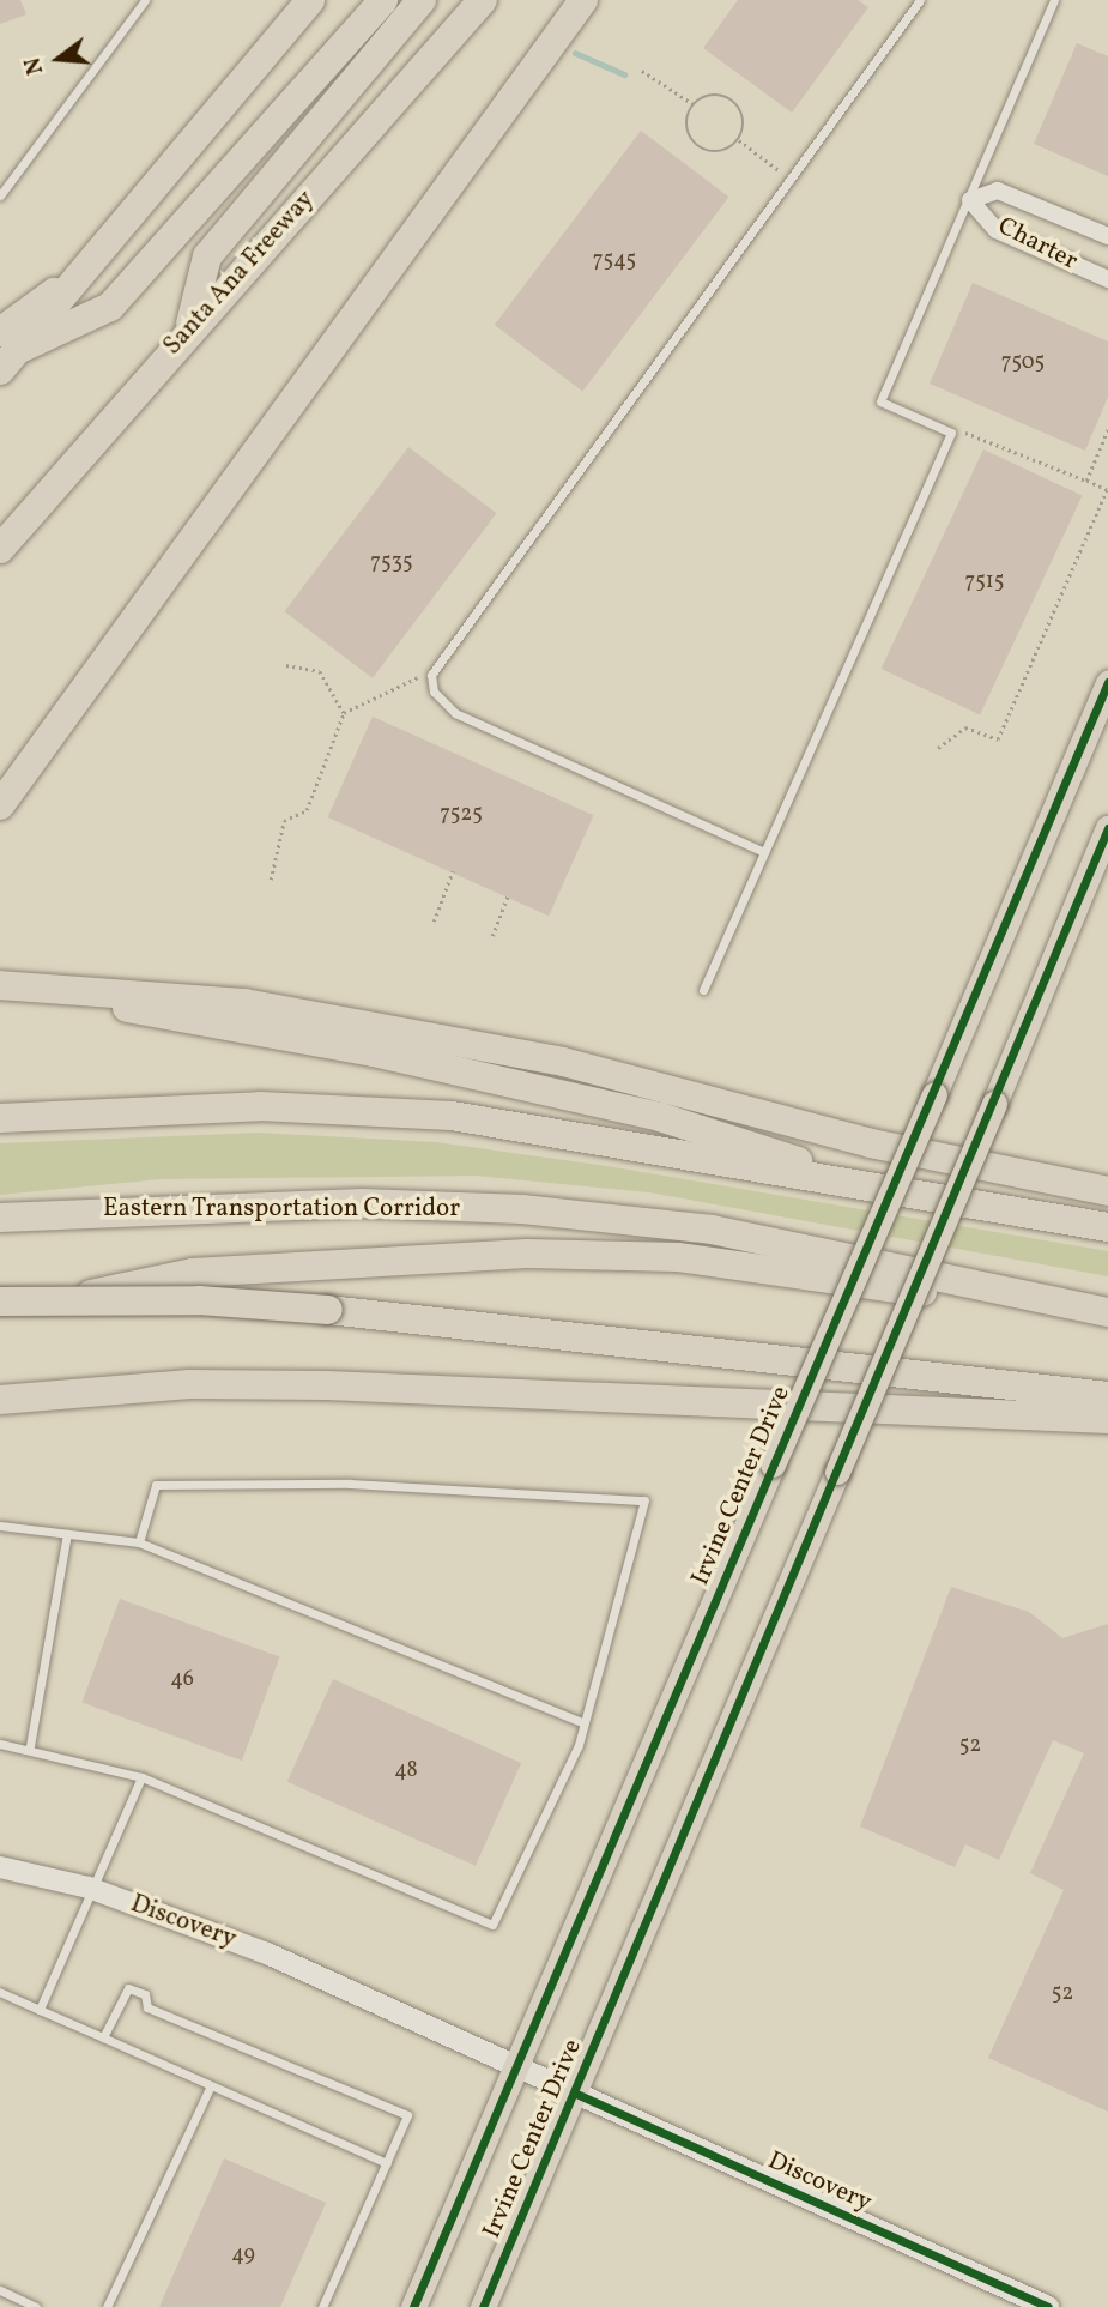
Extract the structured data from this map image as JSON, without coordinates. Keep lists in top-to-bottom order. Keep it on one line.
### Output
{"streets":{"highway":["Santa Ana Freeway","Eastern Transportation Corridor"],"main road":["Irvine Center Drive"],"street":["Charter","Discovery"]},"crossings":[["Irvine Center Drive","Discovery"]],"house_numbers":["7545","7505","7535","7515","7525","46","52","48","52","49"],"north":"left"}
